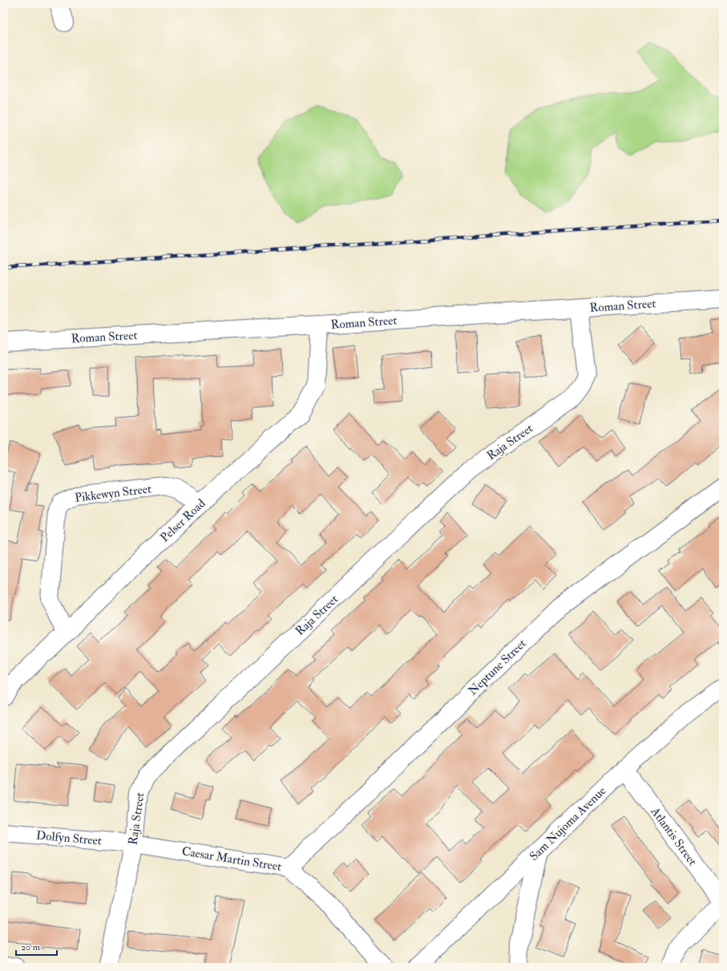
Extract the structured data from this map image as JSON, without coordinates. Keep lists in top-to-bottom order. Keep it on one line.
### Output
{"streets":{"street":["Roman Street","Raja Street","Pikkewyn Street","Pelser Road","Neptune Street","Sam Nujoma Avenue","Atlantis Street","Dolfyn Street","Caesar Martin Street"]},"crossings":[["Roman Street","Raja Street"],["Roman Street","Pelser Road"],["Raja Street","Dolfyn Street"],["Raja Street","Caesar Martin Street"],["Pikkewyn Street","Pelser Road"],["Neptune Street","Caesar Martin Street"],["Sam Nujoma Avenue","Atlantis Street"],["Dolfyn Street","Caesar Martin Street"]],"scale_bar":"20 m"}
